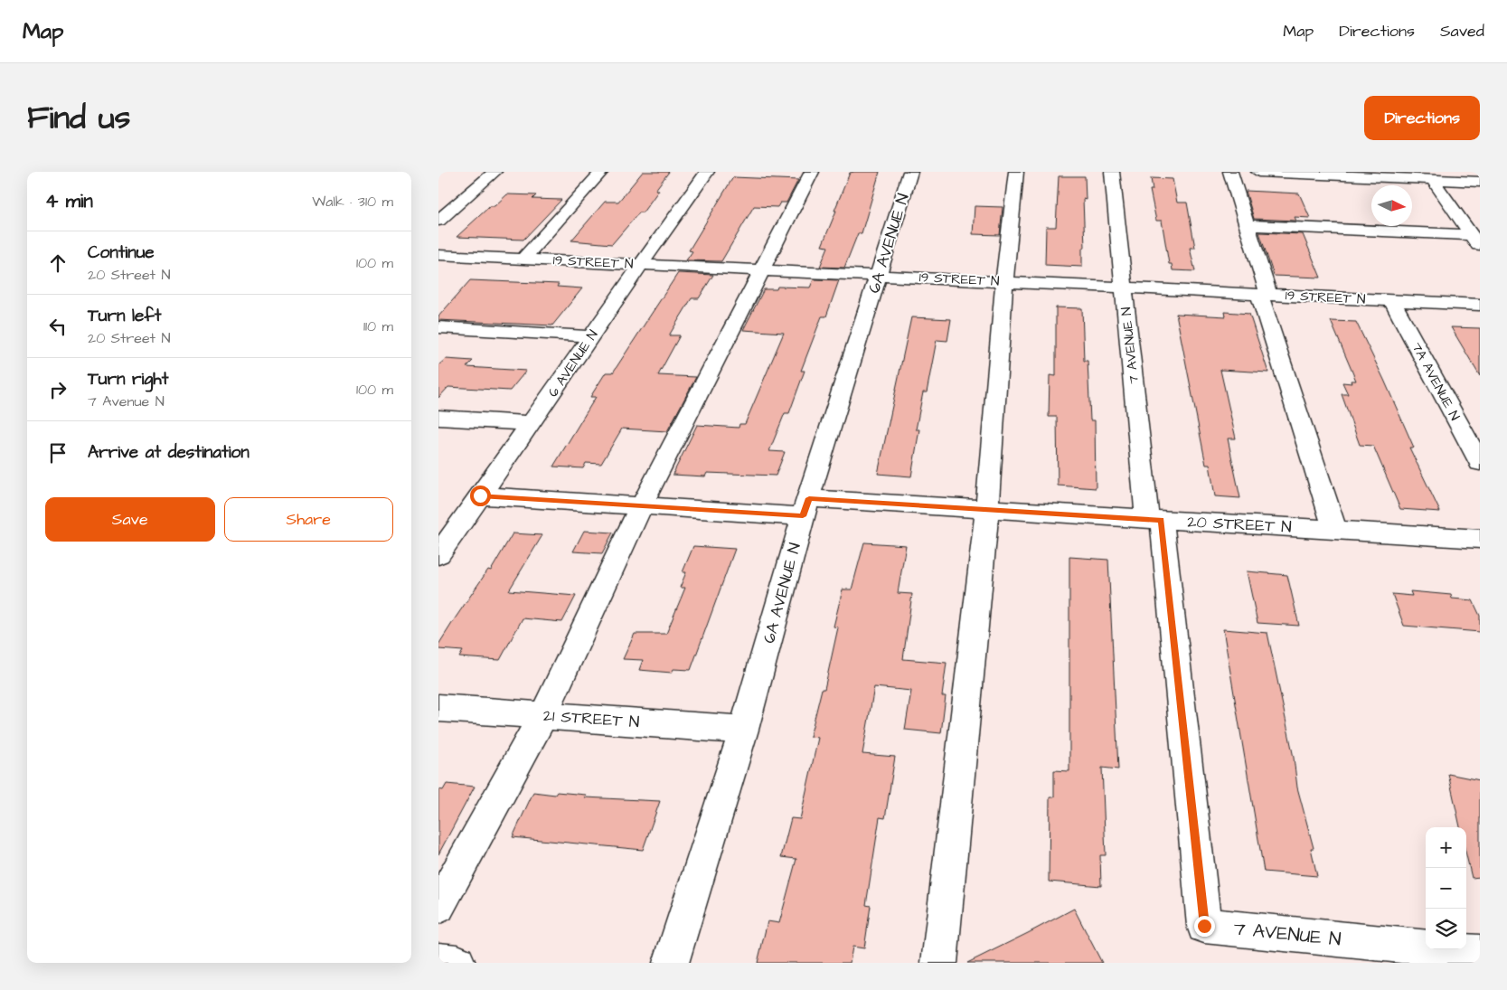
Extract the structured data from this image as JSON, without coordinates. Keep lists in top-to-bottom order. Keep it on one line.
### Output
{"streets":{"street":["6A AVENUE N","19 STREET N","7 AVENUE N","6 AVENUE N","7A AVENUE N","20 STREET N","21 STREET N"]},"crossings":[["6A AVENUE N","19 STREET N"],["6A AVENUE N","20 STREET N"],["6A AVENUE N","21 STREET N"],["19 STREET N","7 AVENUE N"],["19 STREET N","6 AVENUE N"],["19 STREET N","7A AVENUE N"],["7 AVENUE N","20 STREET N"],["6 AVENUE N","20 STREET N"]],"north":"right","page":{"header":"Map","nav":["Map","Directions","Saved"],"title":"Find us","buttons":["Directions",["Save","Share"]],"heading":["4 min","Walk · 310 m"],"list":[["Continue","20 Street N","100 m"],["Turn left","20 Street N","110 m"],["Turn right","7 Avenue N","100 m"],"Arrive at destination"],"map_buttons":["+","−"]}}
